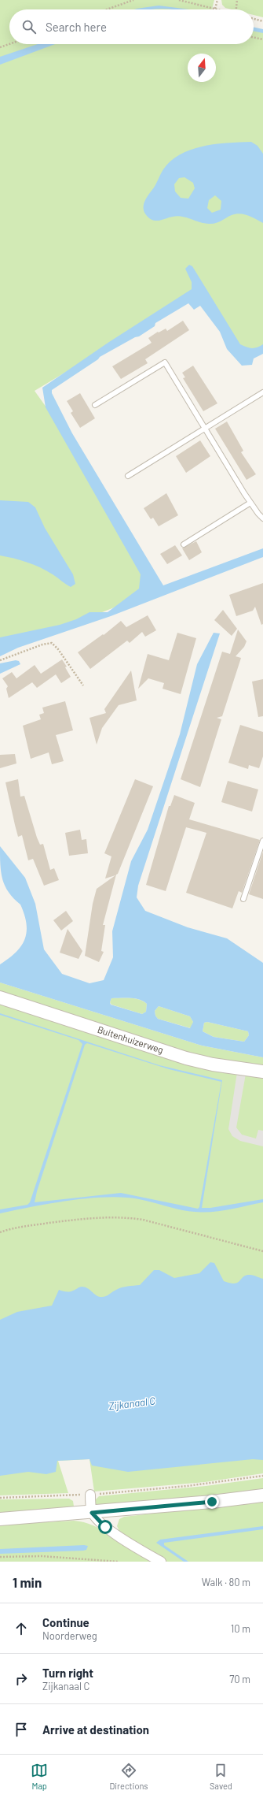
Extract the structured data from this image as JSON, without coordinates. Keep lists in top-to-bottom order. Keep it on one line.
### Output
{"streets":{"street":["Buitenhuizerweg"]},"water":["Zijkanaal C"],"north":"top","page":{"search":"Search here","heading":["1 min","Walk · 80 m"],"list":[["Continue","Noorderweg","10 m"],["Turn right","Zijkanaal C","70 m"],"Arrive at destination"],"nav":["Map","Directions","Saved"]}}
